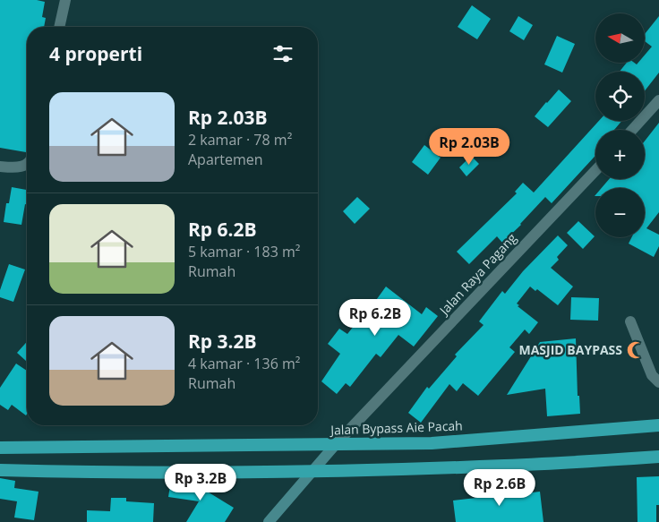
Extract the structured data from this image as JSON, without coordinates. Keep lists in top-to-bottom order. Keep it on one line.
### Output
{"streets":{"highway":["Jalan Bypass Aie Pacah"],"street":["Jalan Raya Pagang"]},"crossings":[["Jalan Raya Pagang","Jalan Bypass Aie Pacah"]],"places":{"mosque":["MASJID BAYPASS"]},"north":"left","page":{"map_buttons":["+","−"],"heading":"4 properti","list":[{"name":"Rp 2.03B","note":"2 kamar · 78 m² · Apartemen"},{"name":"Rp 6.2B","note":"5 kamar · 183 m² · Rumah"},{"name":"Rp 3.2B","note":"4 kamar · 136 m² · Rumah"}],"price":["Rp 2.03B","Rp 6.2B","Rp 3.2B","Rp 2.6B"]}}
